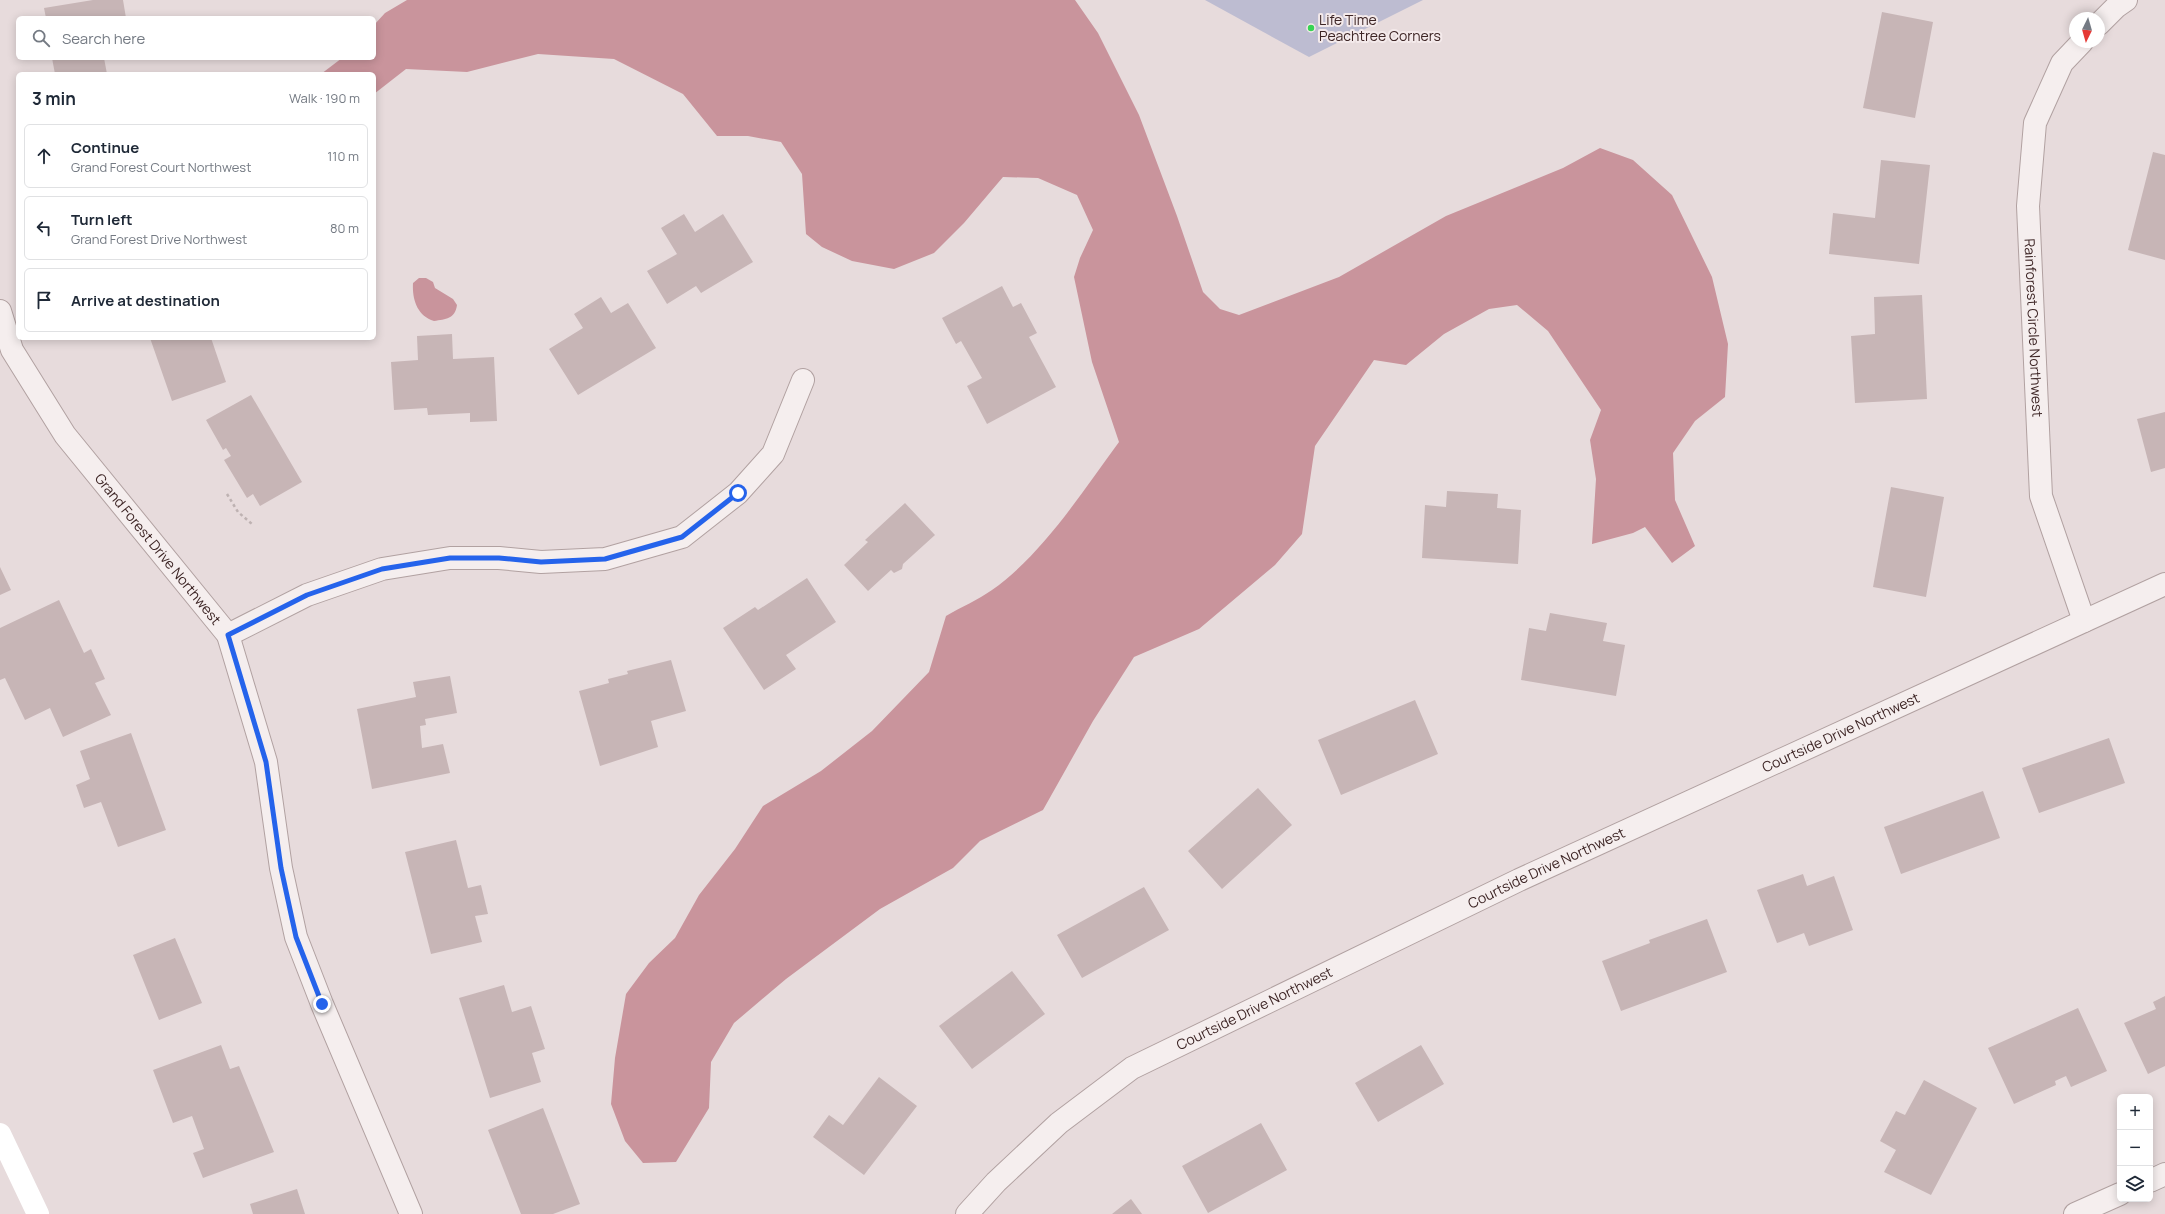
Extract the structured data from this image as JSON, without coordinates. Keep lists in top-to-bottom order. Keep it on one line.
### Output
{"streets":{"street":["Rainforest Circle Northwest","Grand Forest Drive Northwest","Courtside Drive Northwest"]},"crossings":[["Rainforest Circle Northwest","Courtside Drive Northwest"]],"places":["Life Time Peachtree Corners"],"north":"bottom","page":{"search":"Search here","heading":["3 min","Walk · 190 m"],"list":[["Continue","Grand Forest Court Northwest","110 m"],["Turn left","Grand Forest Drive Northwest","80 m"],"Arrive at destination"],"map_buttons":["+","−"]}}
